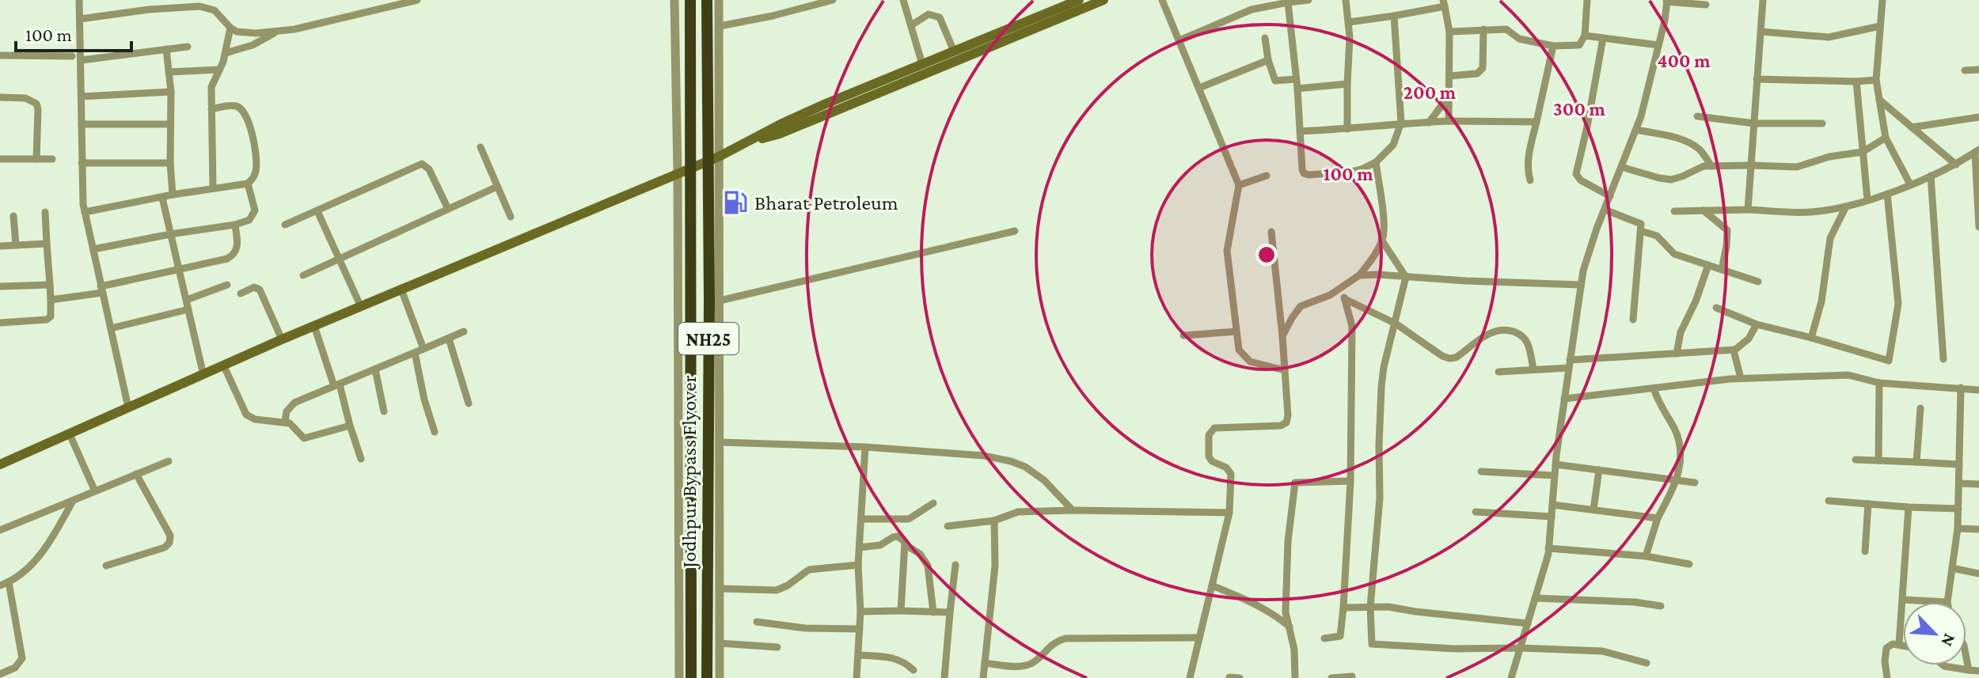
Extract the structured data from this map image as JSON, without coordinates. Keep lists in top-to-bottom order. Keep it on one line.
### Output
{"streets":{"highway":["NH25","Jodhpur Bypass Flyover"]},"places":{"fuel station":["Bharat Petroleum"]},"scale_bar":"100 m","north":"bottom right","rings":["400 m","200 m","300 m","100 m"]}
